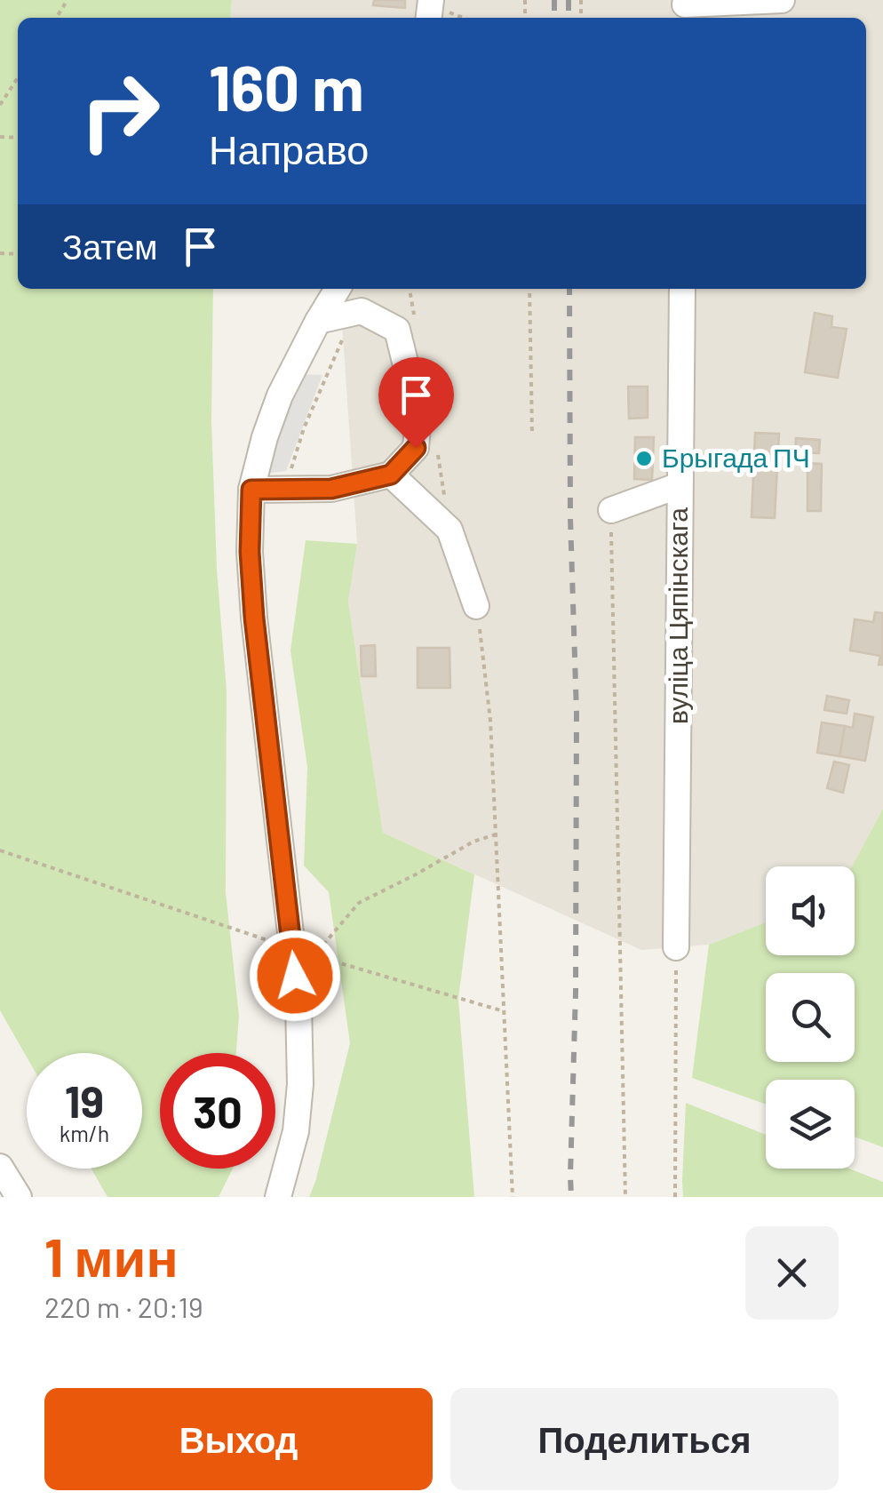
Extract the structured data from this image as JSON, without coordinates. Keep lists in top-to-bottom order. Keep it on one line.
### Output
{"streets":{"street":["вуліца Цяпінскага"]},"places":["Брыгада ПЧ"],"page":{"turn":["160 m","Направо"],"then":"Затем","speed":"19 km/h","limit":"30","heading":["1 мин","220 m · 20:19"],"buttons":["Выход","Поделиться"]}}
